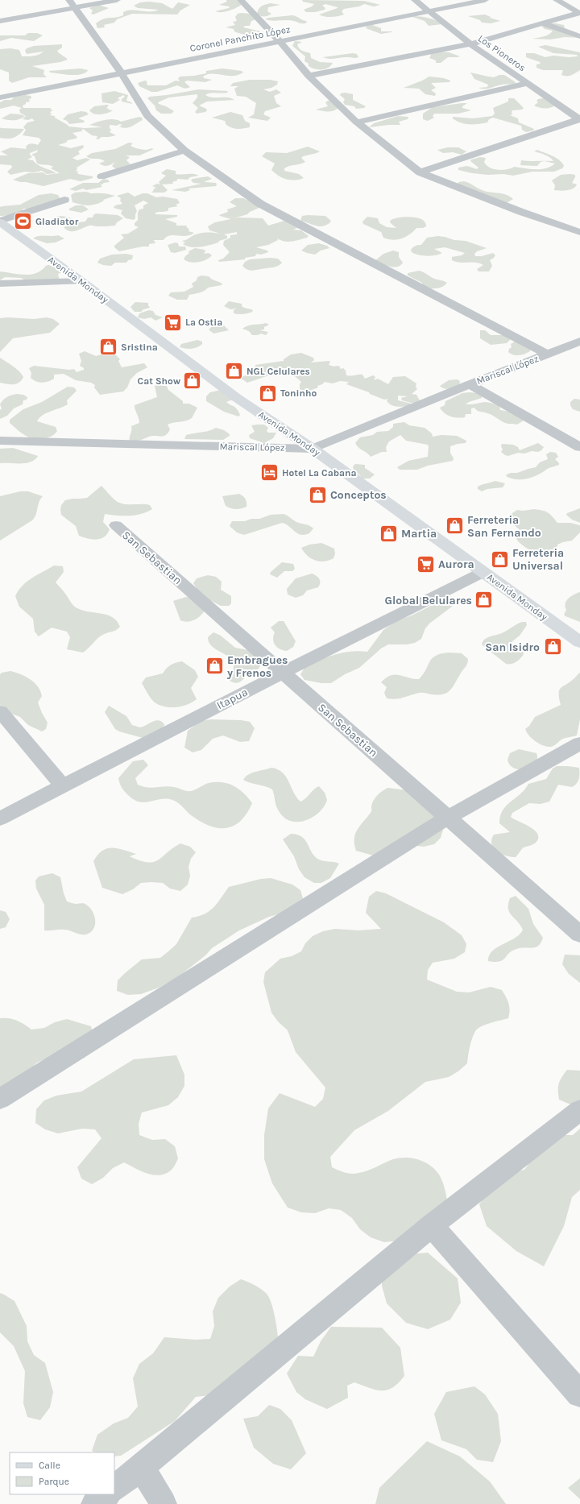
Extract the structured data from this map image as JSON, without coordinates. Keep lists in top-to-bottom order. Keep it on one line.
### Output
{"streets":{"main road":["Avenida Monday"],"street":["Coronel Panchito López","Los Pioneros","Mariscal López","San Sebastian","Itapua"]},"crossings":[["Coronel Panchito López","Los Pioneros"],["Avenida Monday","Mariscal López"],["Avenida Monday","Itapua"],["San Sebastian","Itapua"]],"places":{"sports":["Gladiator"],"supermarket":["La Ostia","Aurora"],"shop":["Sristina","NGL Celulares","Cat Show","Toninho","Conceptos","Ferreteria San Fernando","Martia","Ferreteria Universal","Global Belulares","San Isidro","Embragues y Frenos"],"hotel":["Hotel La Cabana"]},"legend":["Calle","Parque"]}
